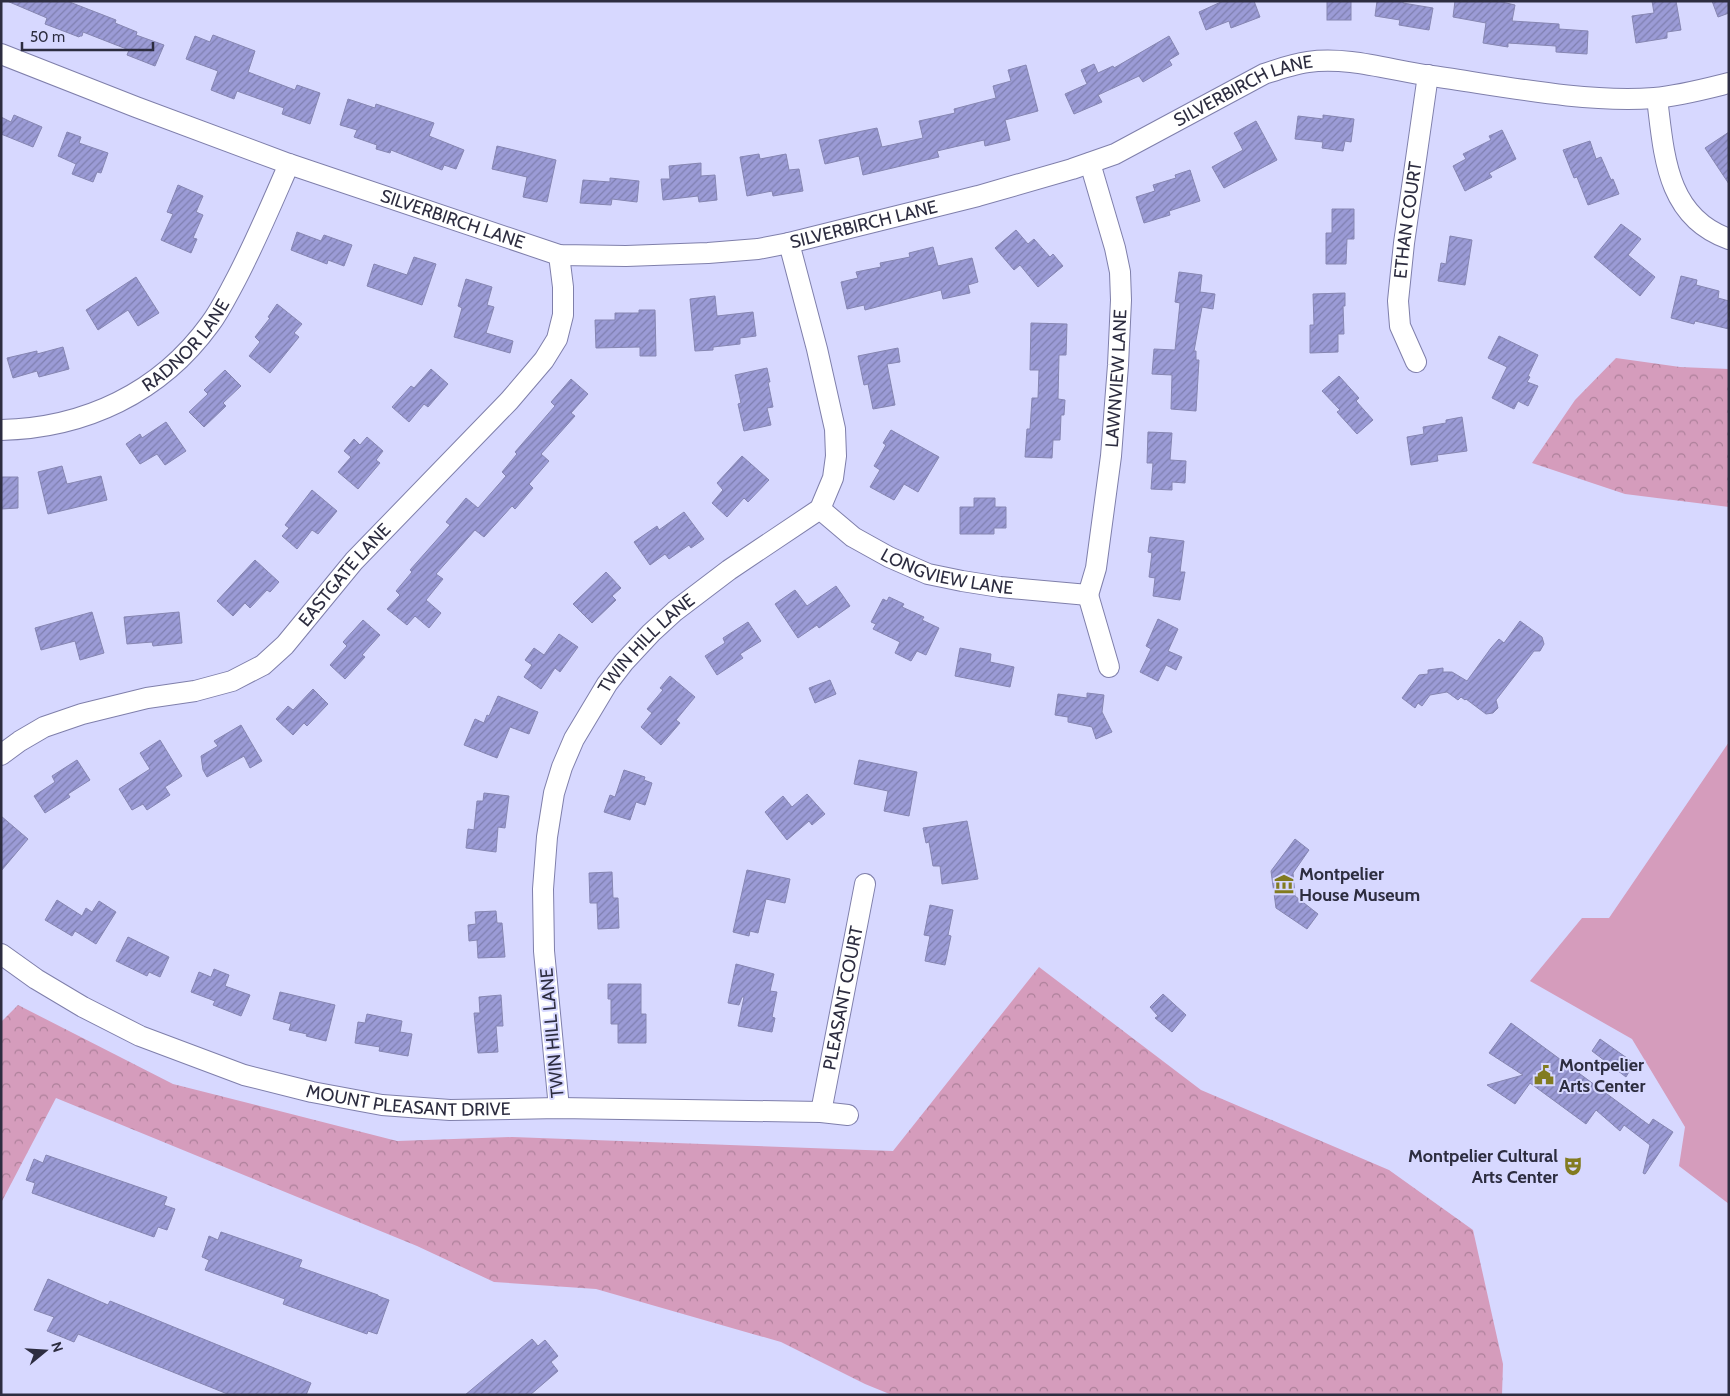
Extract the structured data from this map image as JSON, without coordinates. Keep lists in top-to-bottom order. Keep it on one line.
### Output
{"streets":{"street":["SILVERBIRCH LANE","ETHAN COURT","RADNOR LANE","LAWNVIEW LANE","LONGVIEW LANE","EASTGATE LANE","TWIN HILL LANE","PLEASANT COURT","MOUNT PLEASANT DRIVE"]},"crossings":[["SILVERBIRCH LANE","ETHAN COURT"],["SILVERBIRCH LANE","RADNOR LANE"],["SILVERBIRCH LANE","LAWNVIEW LANE"],["SILVERBIRCH LANE","EASTGATE LANE"],["LAWNVIEW LANE","LONGVIEW LANE"],["LONGVIEW LANE","TWIN HILL LANE"],["TWIN HILL LANE","MOUNT PLEASANT DRIVE"],["PLEASANT COURT","MOUNT PLEASANT DRIVE"]],"places":{"museum":["Montpelier House Museum"],"public building":["Montpelier Arts Center"],"theatre":["Montpelier Cultural Arts Center"]},"scale_bar":"50 m","north":"right"}
